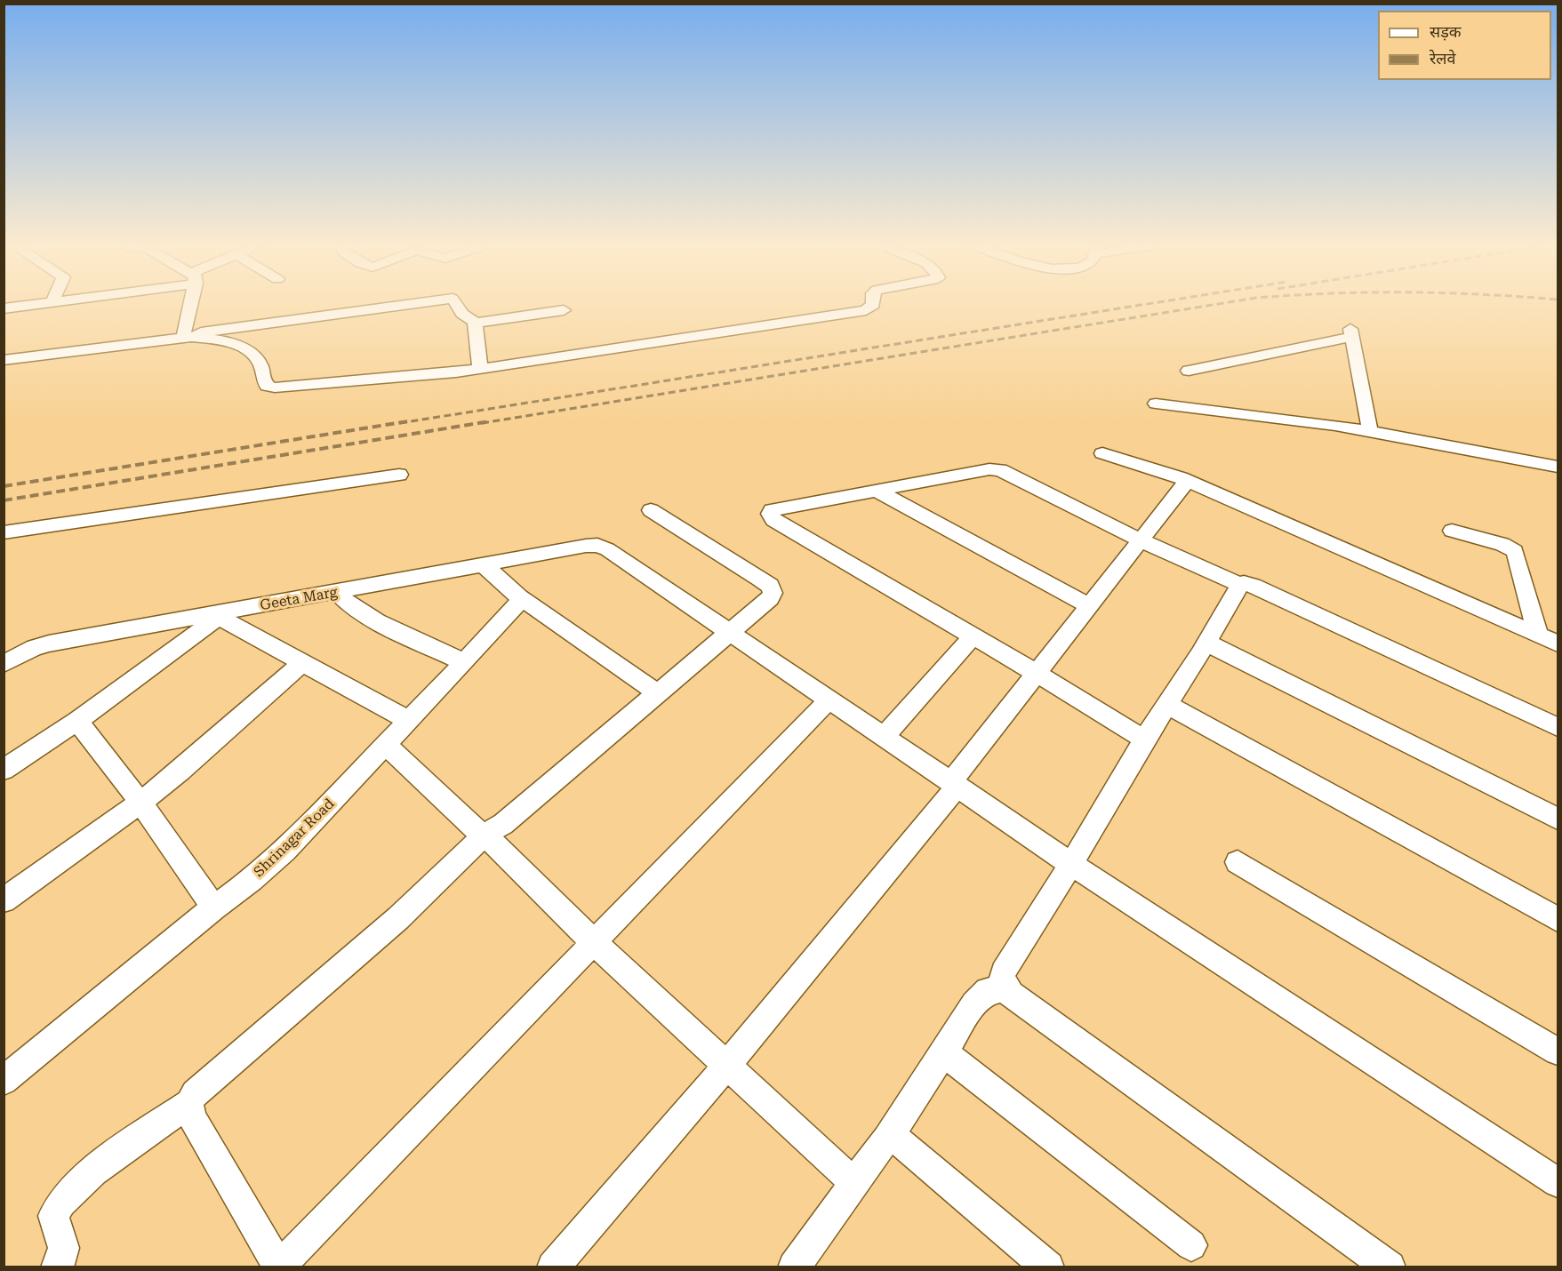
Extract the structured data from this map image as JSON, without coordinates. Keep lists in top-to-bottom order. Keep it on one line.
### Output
{"streets":{"street":["Geeta Marg","Shrinagar Road"]},"legend":["सड़क","रेलवे"]}
